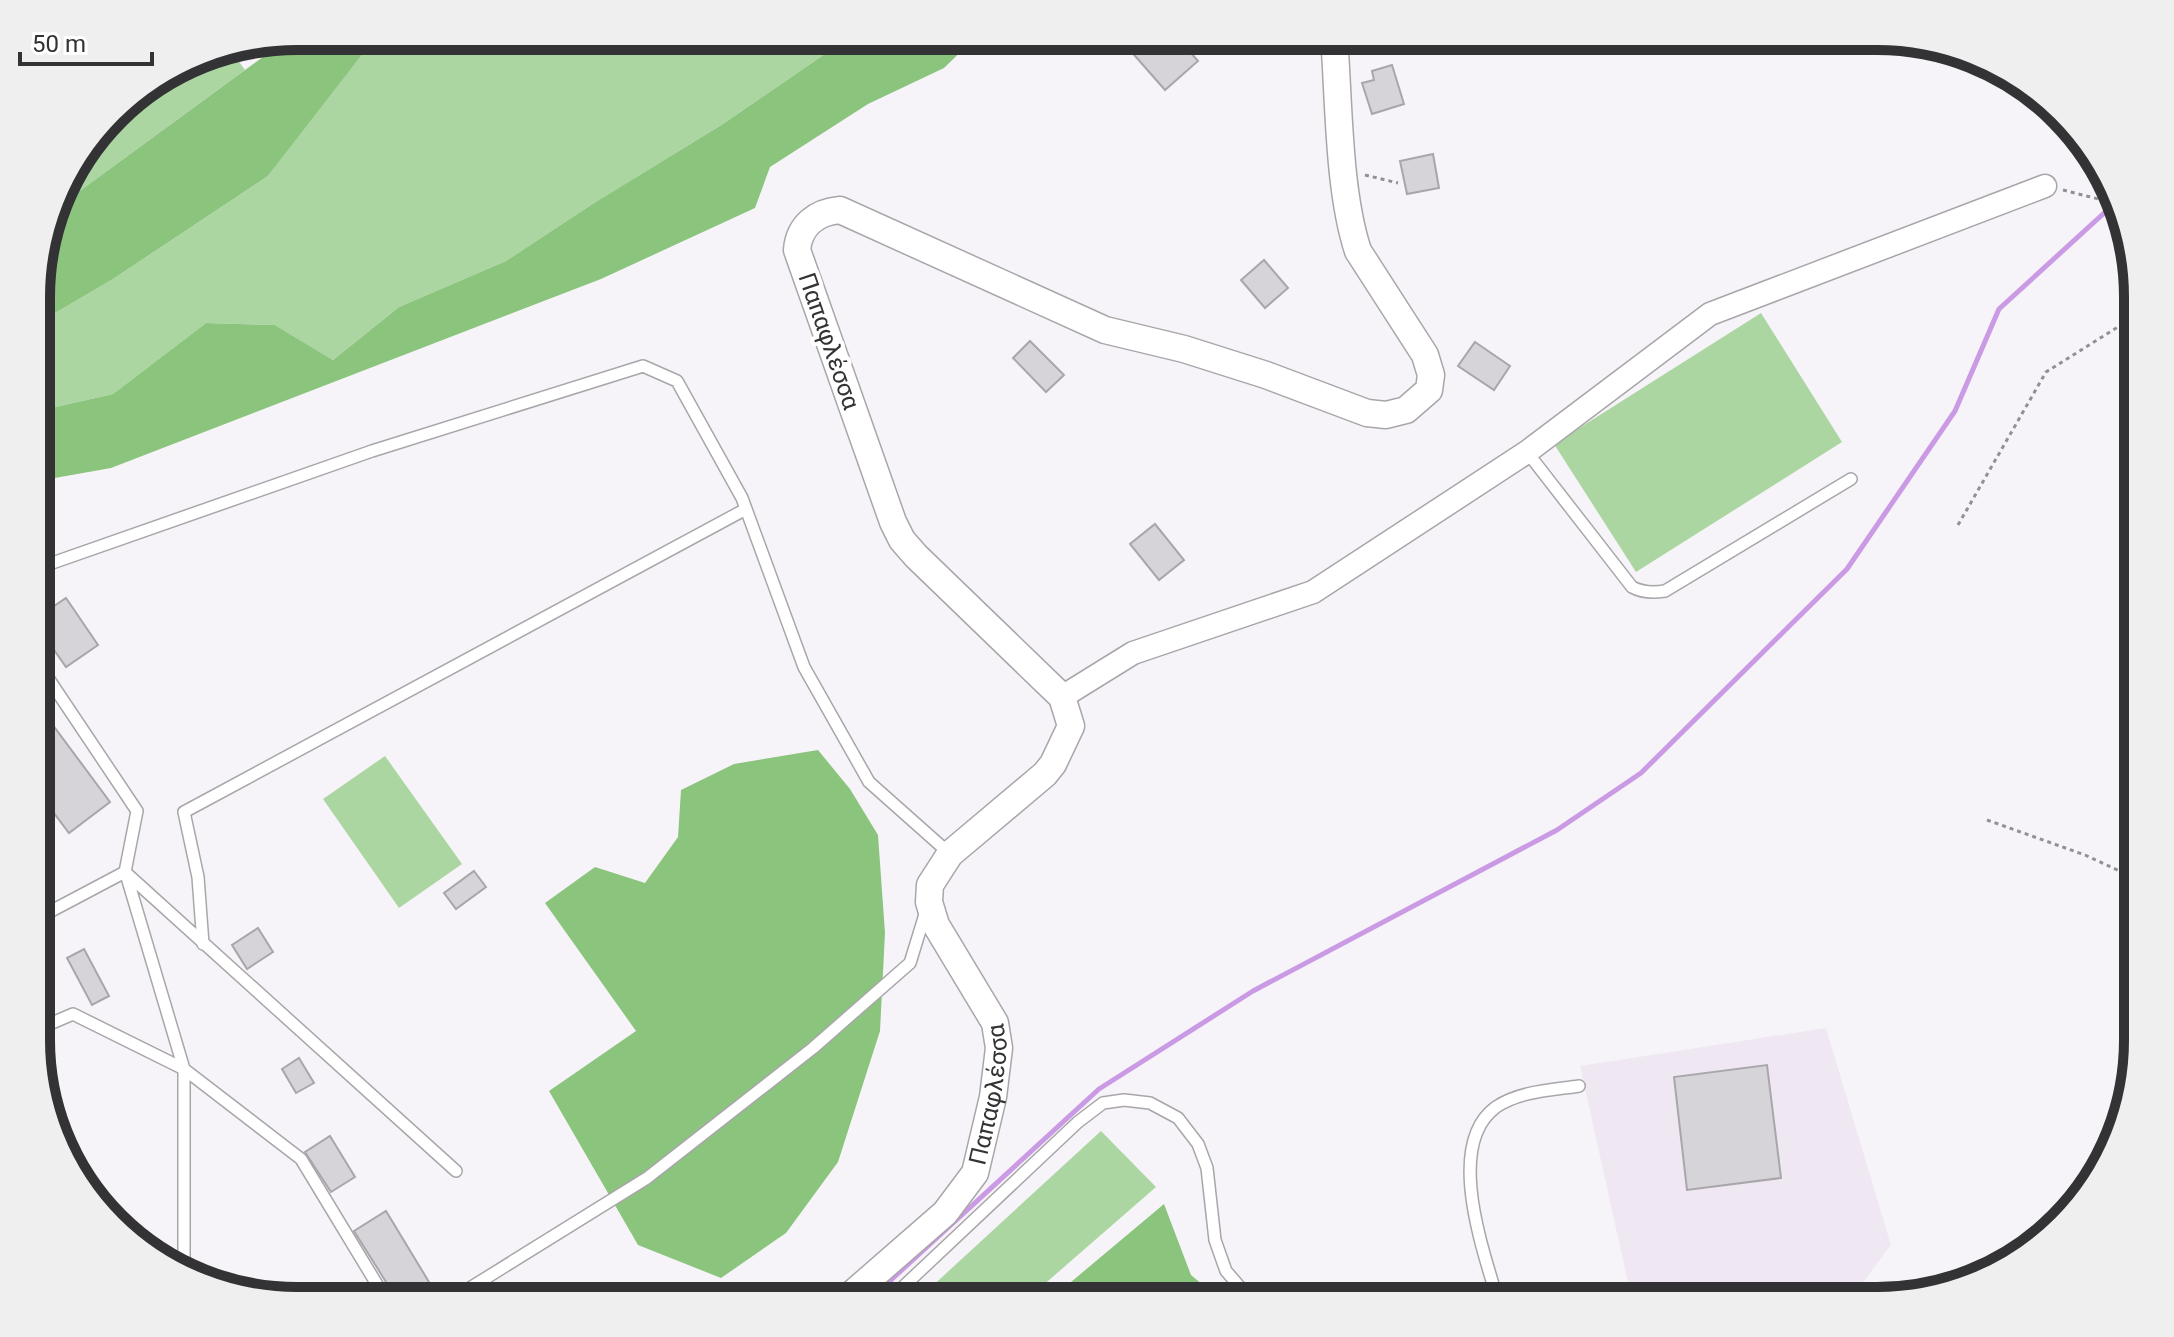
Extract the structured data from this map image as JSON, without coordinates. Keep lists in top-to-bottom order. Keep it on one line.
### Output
{"streets":{"street":["Παπαφλέσσα"]},"scale_bar":"50 m"}
